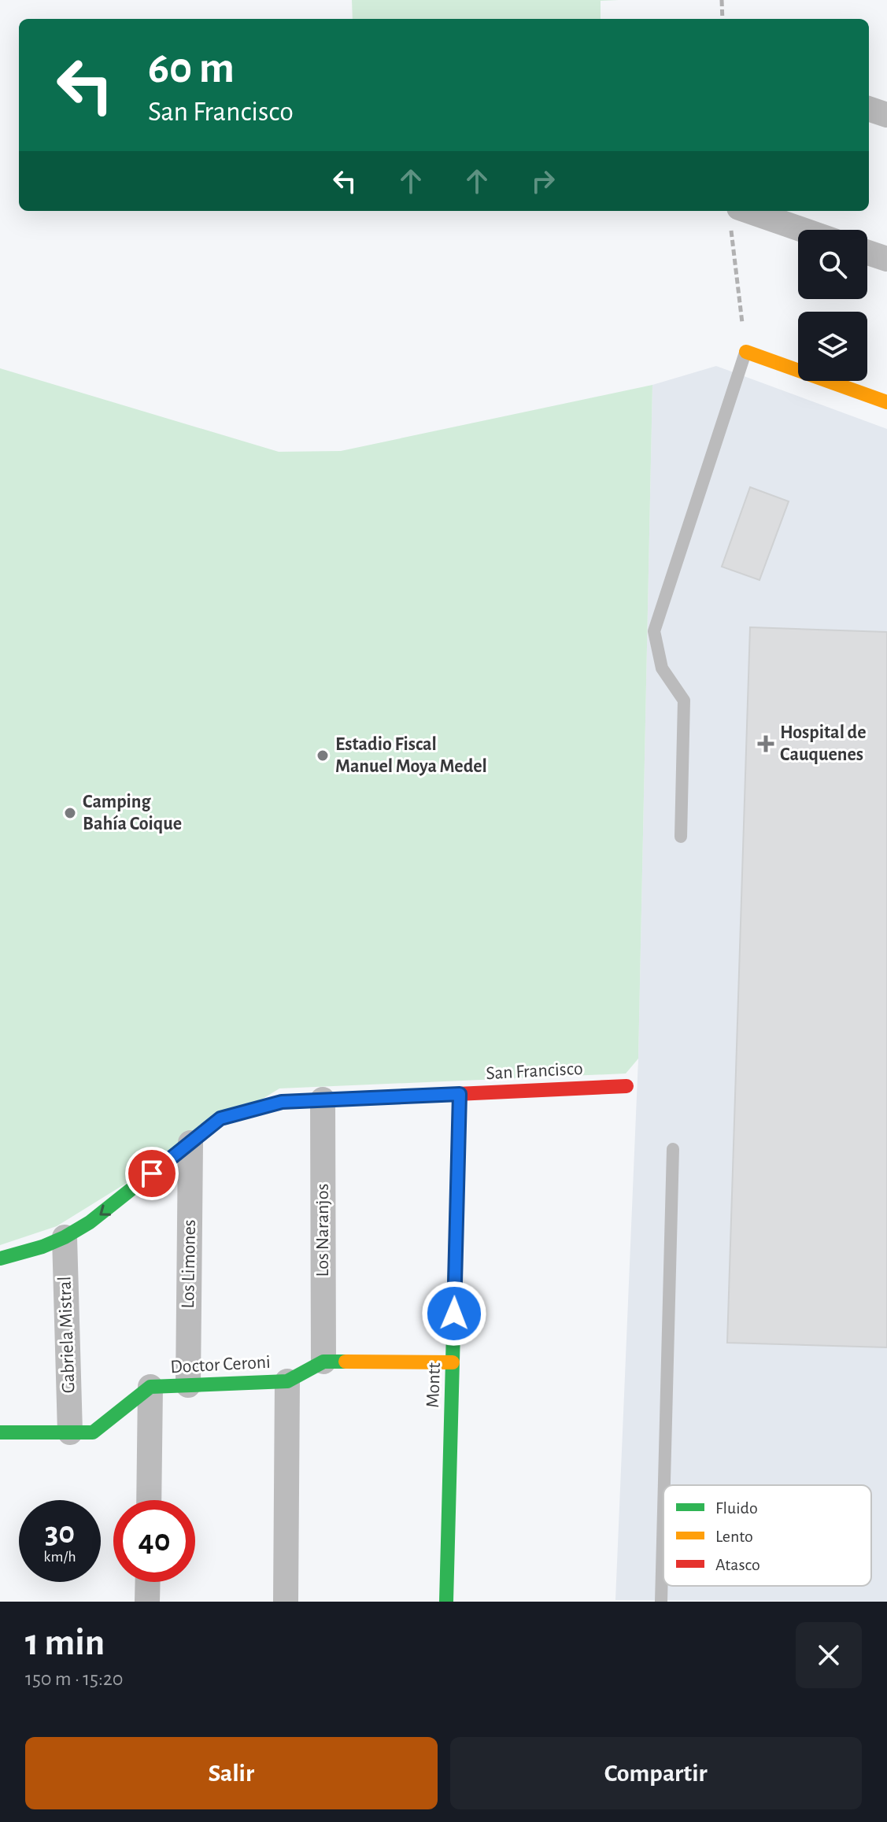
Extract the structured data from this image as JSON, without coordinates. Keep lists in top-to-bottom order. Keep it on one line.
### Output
{"streets":{"street":["San Francisco","Los Naranjos","Los Limones","Gabriela Mistral","Doctor Ceroni","Montt"]},"crossings":[["San Francisco","Los Naranjos"],["San Francisco","Los Limones"],["San Francisco","Gabriela Mistral"],["San Francisco","Montt"],["Los Naranjos","Doctor Ceroni"],["Los Limones","Doctor Ceroni"],["Gabriela Mistral","Doctor Ceroni"],["Doctor Ceroni","Montt"]],"places":{"health":["Hospital de Cauquenes"],"other":["Estadio Fiscal Manuel Moya Medel","Camping Bahía Coique"]},"legend":["Fluido","Lento","Atasco"],"page":{"turn":["60 m","San Francisco"],"speed":"30 km/h","limit":"40","heading":["1 min","150 m · 15:20"],"buttons":["Salir","Compartir"]}}
